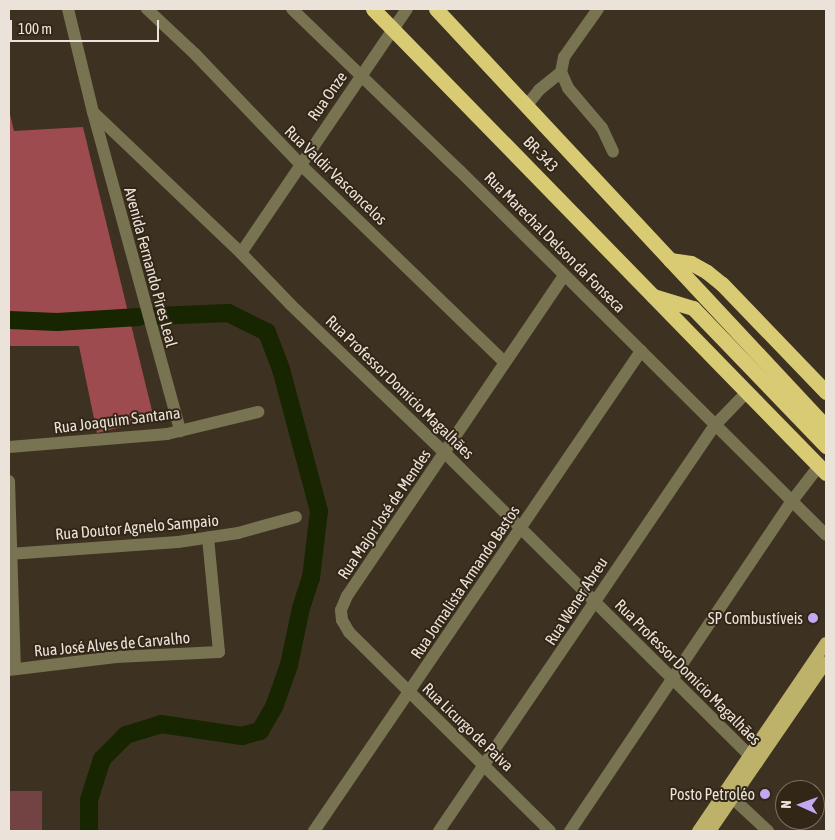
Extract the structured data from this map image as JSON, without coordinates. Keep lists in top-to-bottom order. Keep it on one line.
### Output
{"streets":{"highway":["BR-343"],"street":["Rua Onze","Rua Valdir Vasconcelos","Rua Marechal Delson da Fonseca","Avenida Fernando Pires Leal","Rua Professor Domicio Magalhães","Rua Joaquim Santana","Rua Major José de Mendes","Rua Doutor Agnelo Sampaio","Rua Jornalista Armando Bastos","Rua Wener Abreu","Rua José Alves de Carvalho","Rua Licurgo de Paiva"]},"crossings":[["Rua Onze","BR-343"],["Rua Onze","Rua Valdir Vasconcelos"],["Rua Onze","Rua Marechal Delson da Fonseca"],["Rua Onze","Rua Professor Domicio Magalhães"],["Rua Valdir Vasconcelos","Rua Major José de Mendes"],["Rua Marechal Delson da Fonseca","Rua Major José de Mendes"],["Rua Marechal Delson da Fonseca","Rua Jornalista Armando Bastos"],["Rua Marechal Delson da Fonseca","Rua Wener Abreu"],["Avenida Fernando Pires Leal","Rua Professor Domicio Magalhães"],["Avenida Fernando Pires Leal","Rua Joaquim Santana"],["Rua Professor Domicio Magalhães","Rua Major José de Mendes"],["Rua Professor Domicio Magalhães","Rua Jornalista Armando Bastos"],["Rua Professor Domicio Magalhães","Rua Wener Abreu"],["Rua Major José de Mendes","Rua Licurgo de Paiva"],["Rua Doutor Agnelo Sampaio","Rua José Alves de Carvalho"],["Rua Jornalista Armando Bastos","Rua Licurgo de Paiva"],["Rua Wener Abreu","Rua Licurgo de Paiva"]],"places":["SP Combustíveis","Posto Petroléo"],"scale_bar":"100 m","north":"left"}
